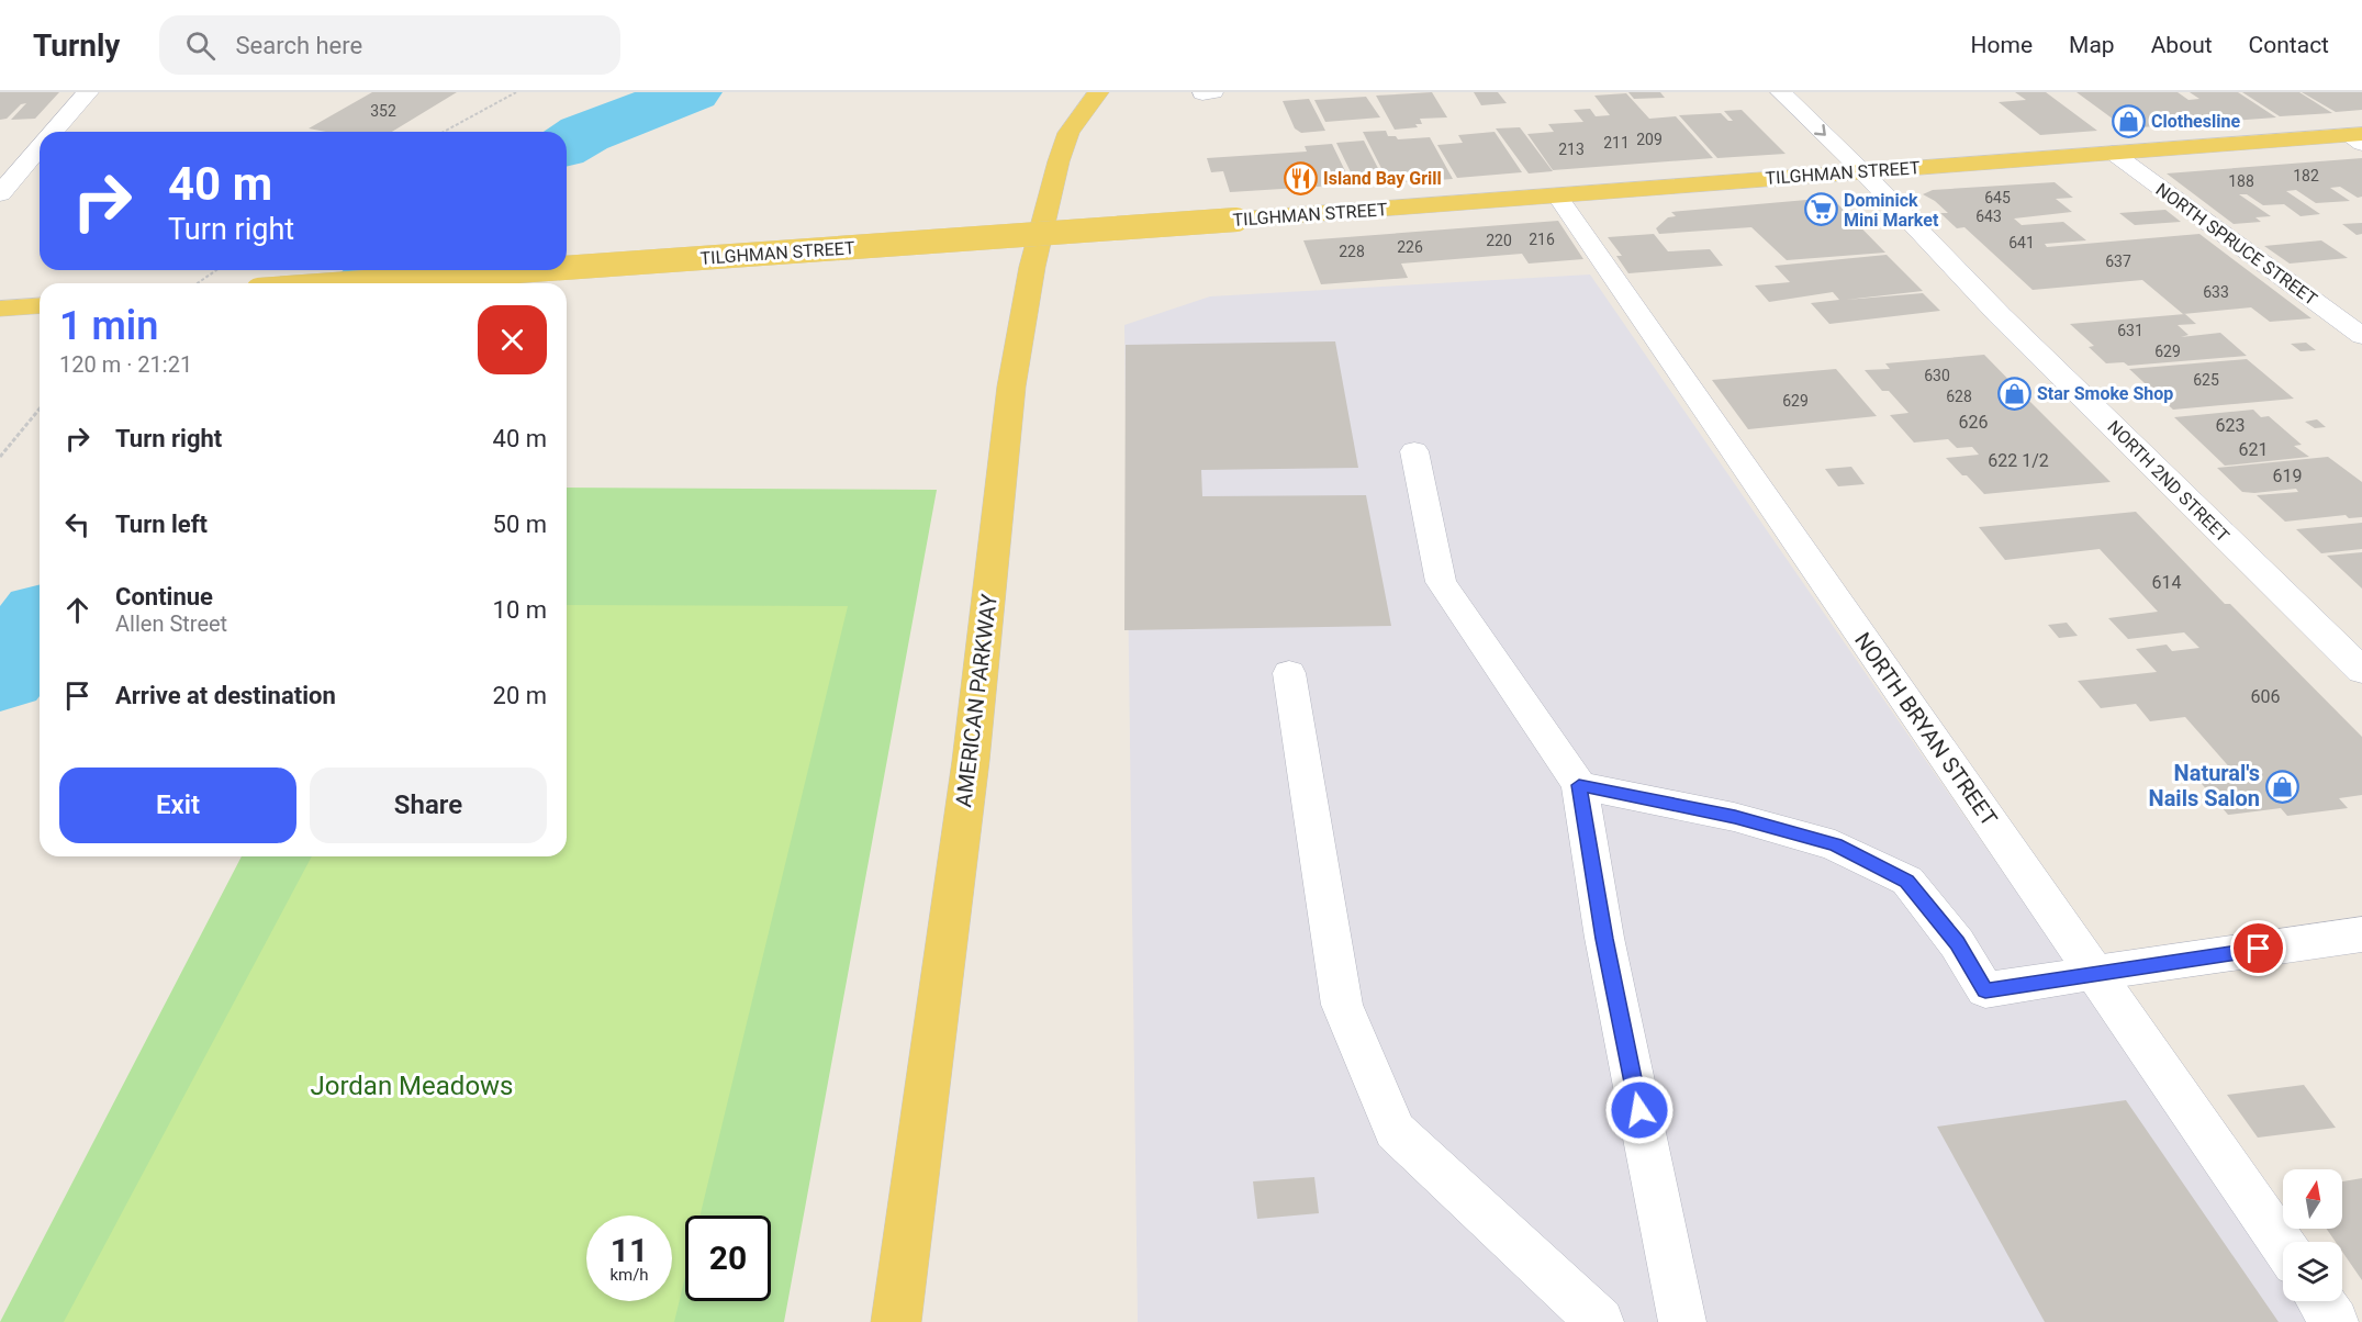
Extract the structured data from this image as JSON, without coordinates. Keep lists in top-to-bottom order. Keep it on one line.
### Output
{"streets":{"main road":["TILGHMAN STREET","AMERICAN PARKWAY"],"street":["NORTH 2ND STREET"],"lane":["NORTH SPRUCE STREET","NORTH BRYAN STREET"]},"crossings":[["TILGHMAN STREET","NORTH SPRUCE STREET"],["TILGHMAN STREET","NORTH 2ND STREET"],["TILGHMAN STREET","NORTH BRYAN STREET"]],"parks":["Jordan Meadows"],"places":{"shop":["Clothesline","Star Smoke Shop","Natural's Nails Salon"],"restaurant":["Island Bay Grill"],"supermarket":["Dominick Mini Market"]},"house_numbers":["352","209","211","213","182","188","645","643","216","220","641","226","228","637","633","631","629","630","625","628","629","626","623","621","622 1/2","619","614","606"],"north":"top","page":{"header":"Turnly","search":"Search here","nav":["Home","Map","About","Contact"],"turn":["40 m","Turn right"],"heading":["1 min","120 m · 21:21"],"list":[{"name":"Turn right","value":"40 m"},{"name":"Turn left","value":"50 m"},{"name":"Continue","note":"Allen Street","value":"10 m"},{"name":"Arrive at destination","value":"20 m"}],"buttons":["Exit","Share"],"speed":"11 km/h","limit":"20"}}
